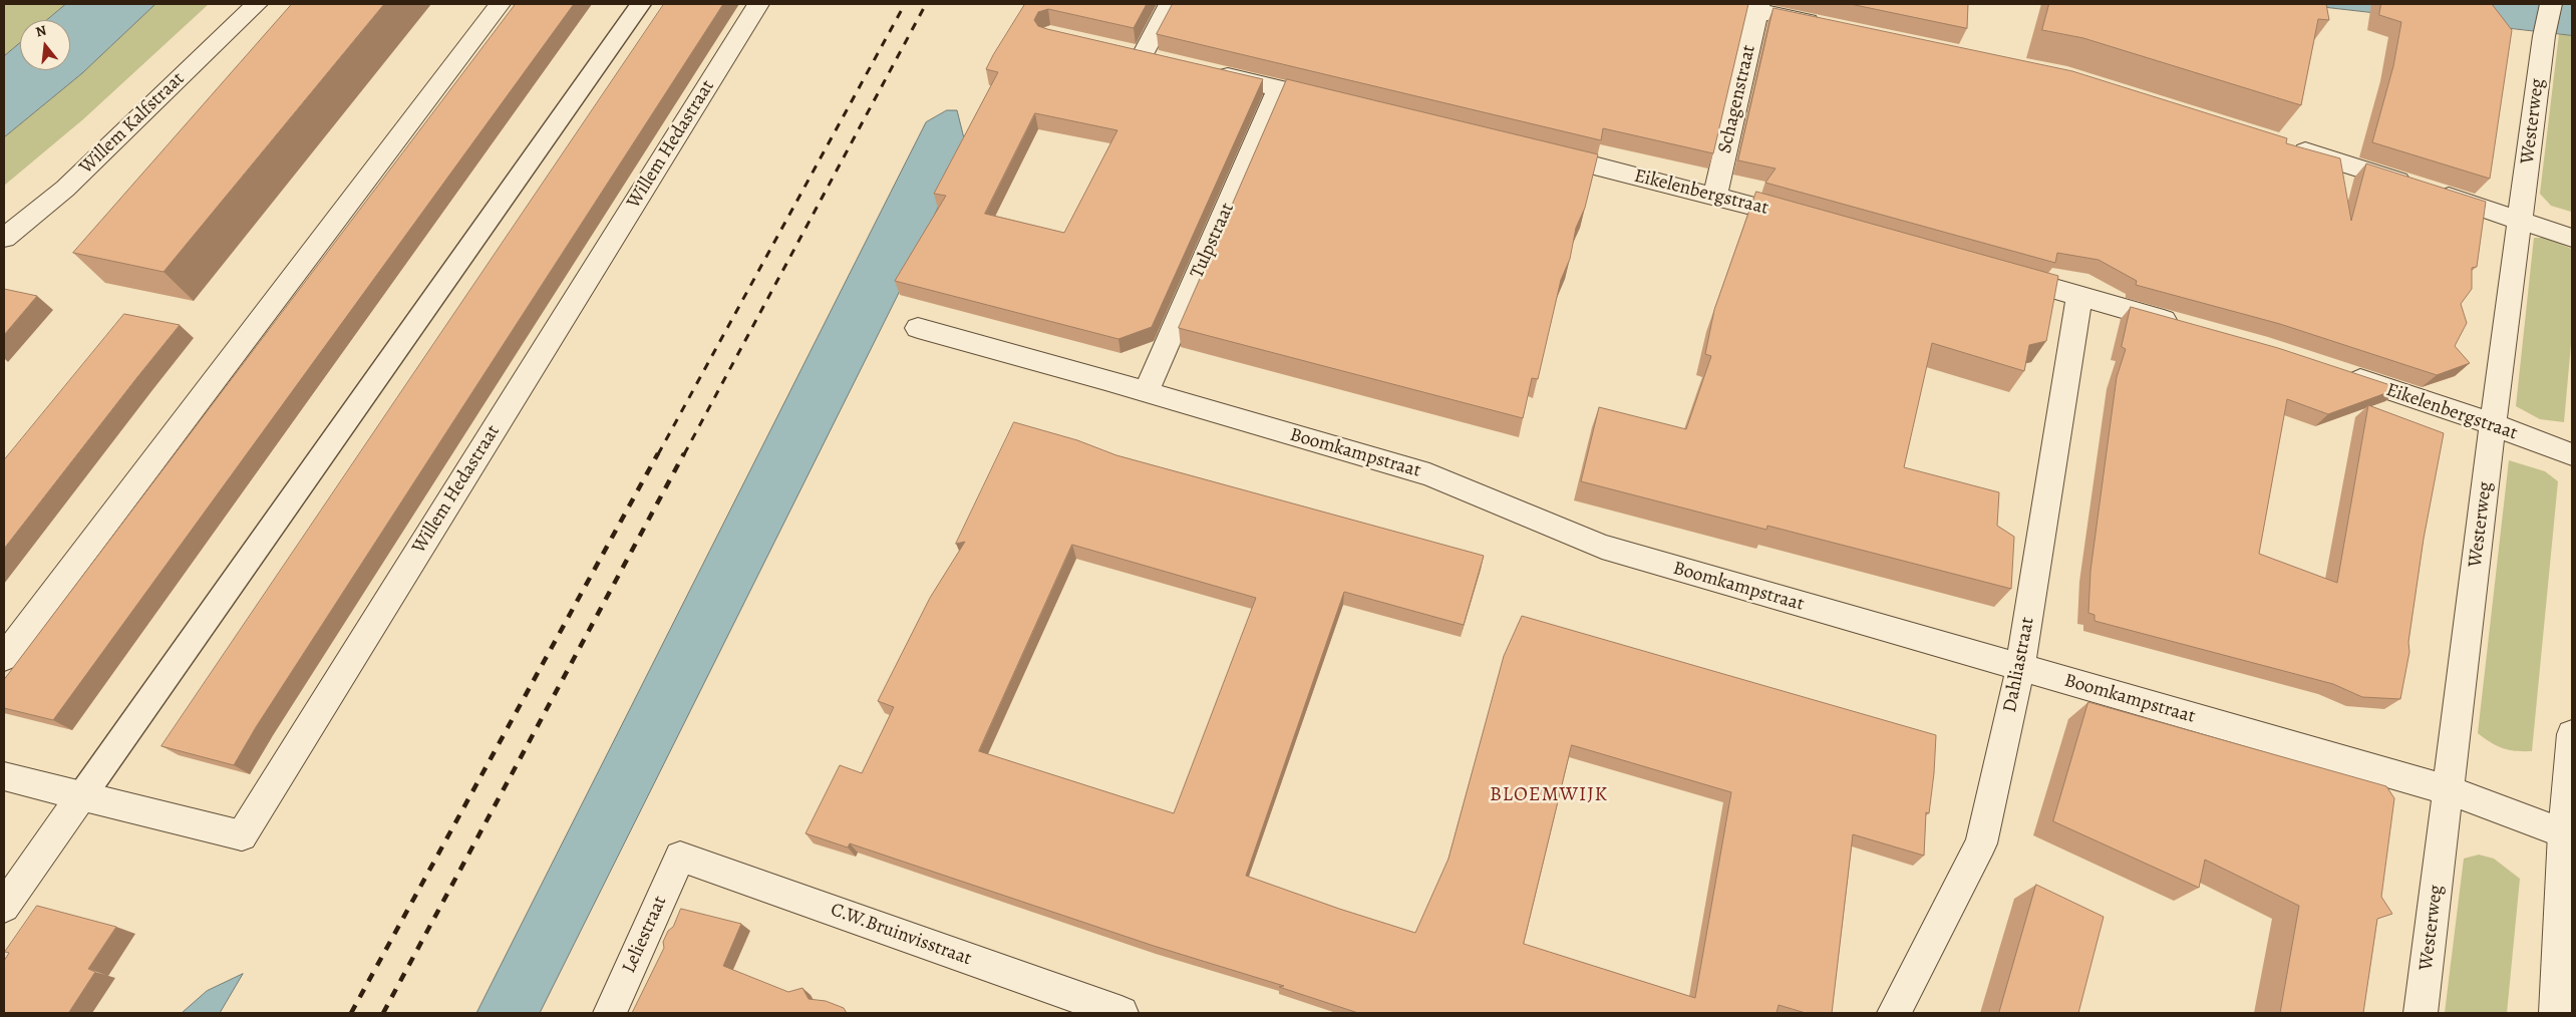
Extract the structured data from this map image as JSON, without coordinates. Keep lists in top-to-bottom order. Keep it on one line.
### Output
{"streets":{"street":["Schagenstraat","Westerweg","Willem Kalfstraat","Willem Hedastraat","Eikelenbergstraat","Tulpstraat","Boomkampstraat","Dahliastraat","Leliestraat","C.W.Bruinvisstraat"]},"crossings":[["Schagenstraat","Eikelenbergstraat"],["Westerweg","Eikelenbergstraat"],["Westerweg","Boomkampstraat"],["Tulpstraat","Boomkampstraat"],["Boomkampstraat","Dahliastraat"],["Leliestraat","C.W.Bruinvisstraat"]],"districts":["BLOEMWIJK"],"north":"top"}
